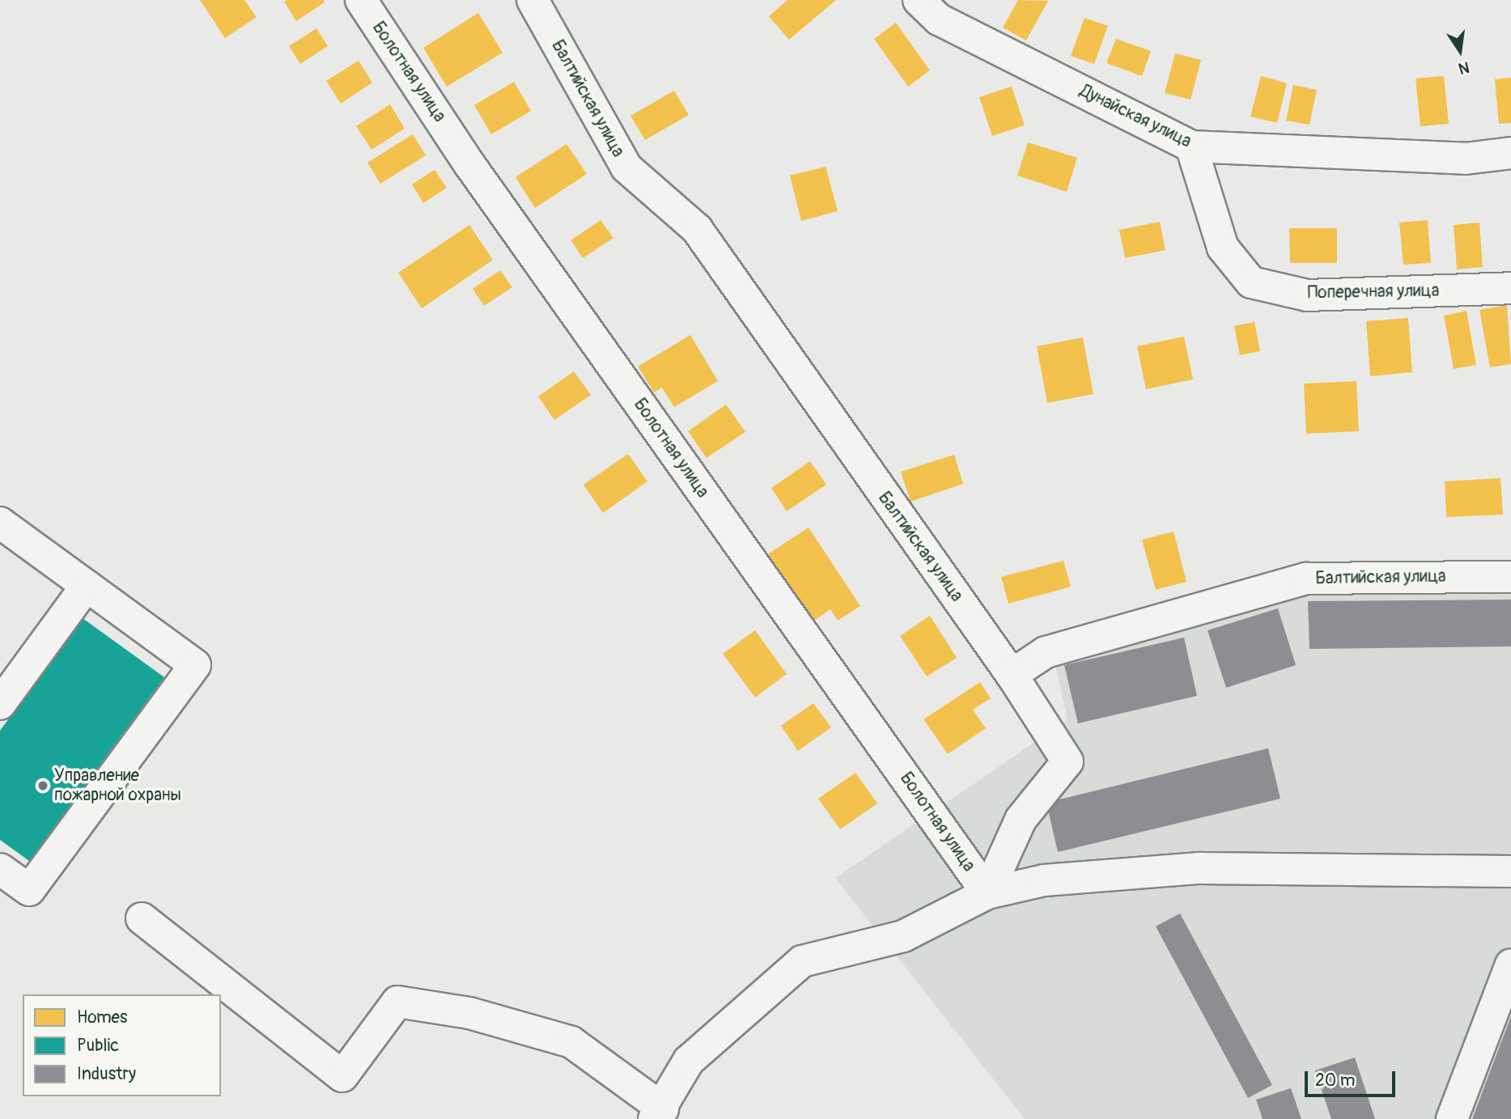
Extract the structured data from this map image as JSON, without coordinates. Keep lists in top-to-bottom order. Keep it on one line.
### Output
{"streets":{"street":["Болотная улица","Балтийская улица","Дунайская улица","Поперечная улица"]},"crossings":[["Дунайская улица","Поперечная улица"]],"places":["Управление пожарной охраны"],"legend":["Homes","Public","Industry"],"scale_bar":"20 m","north":"bottom"}
